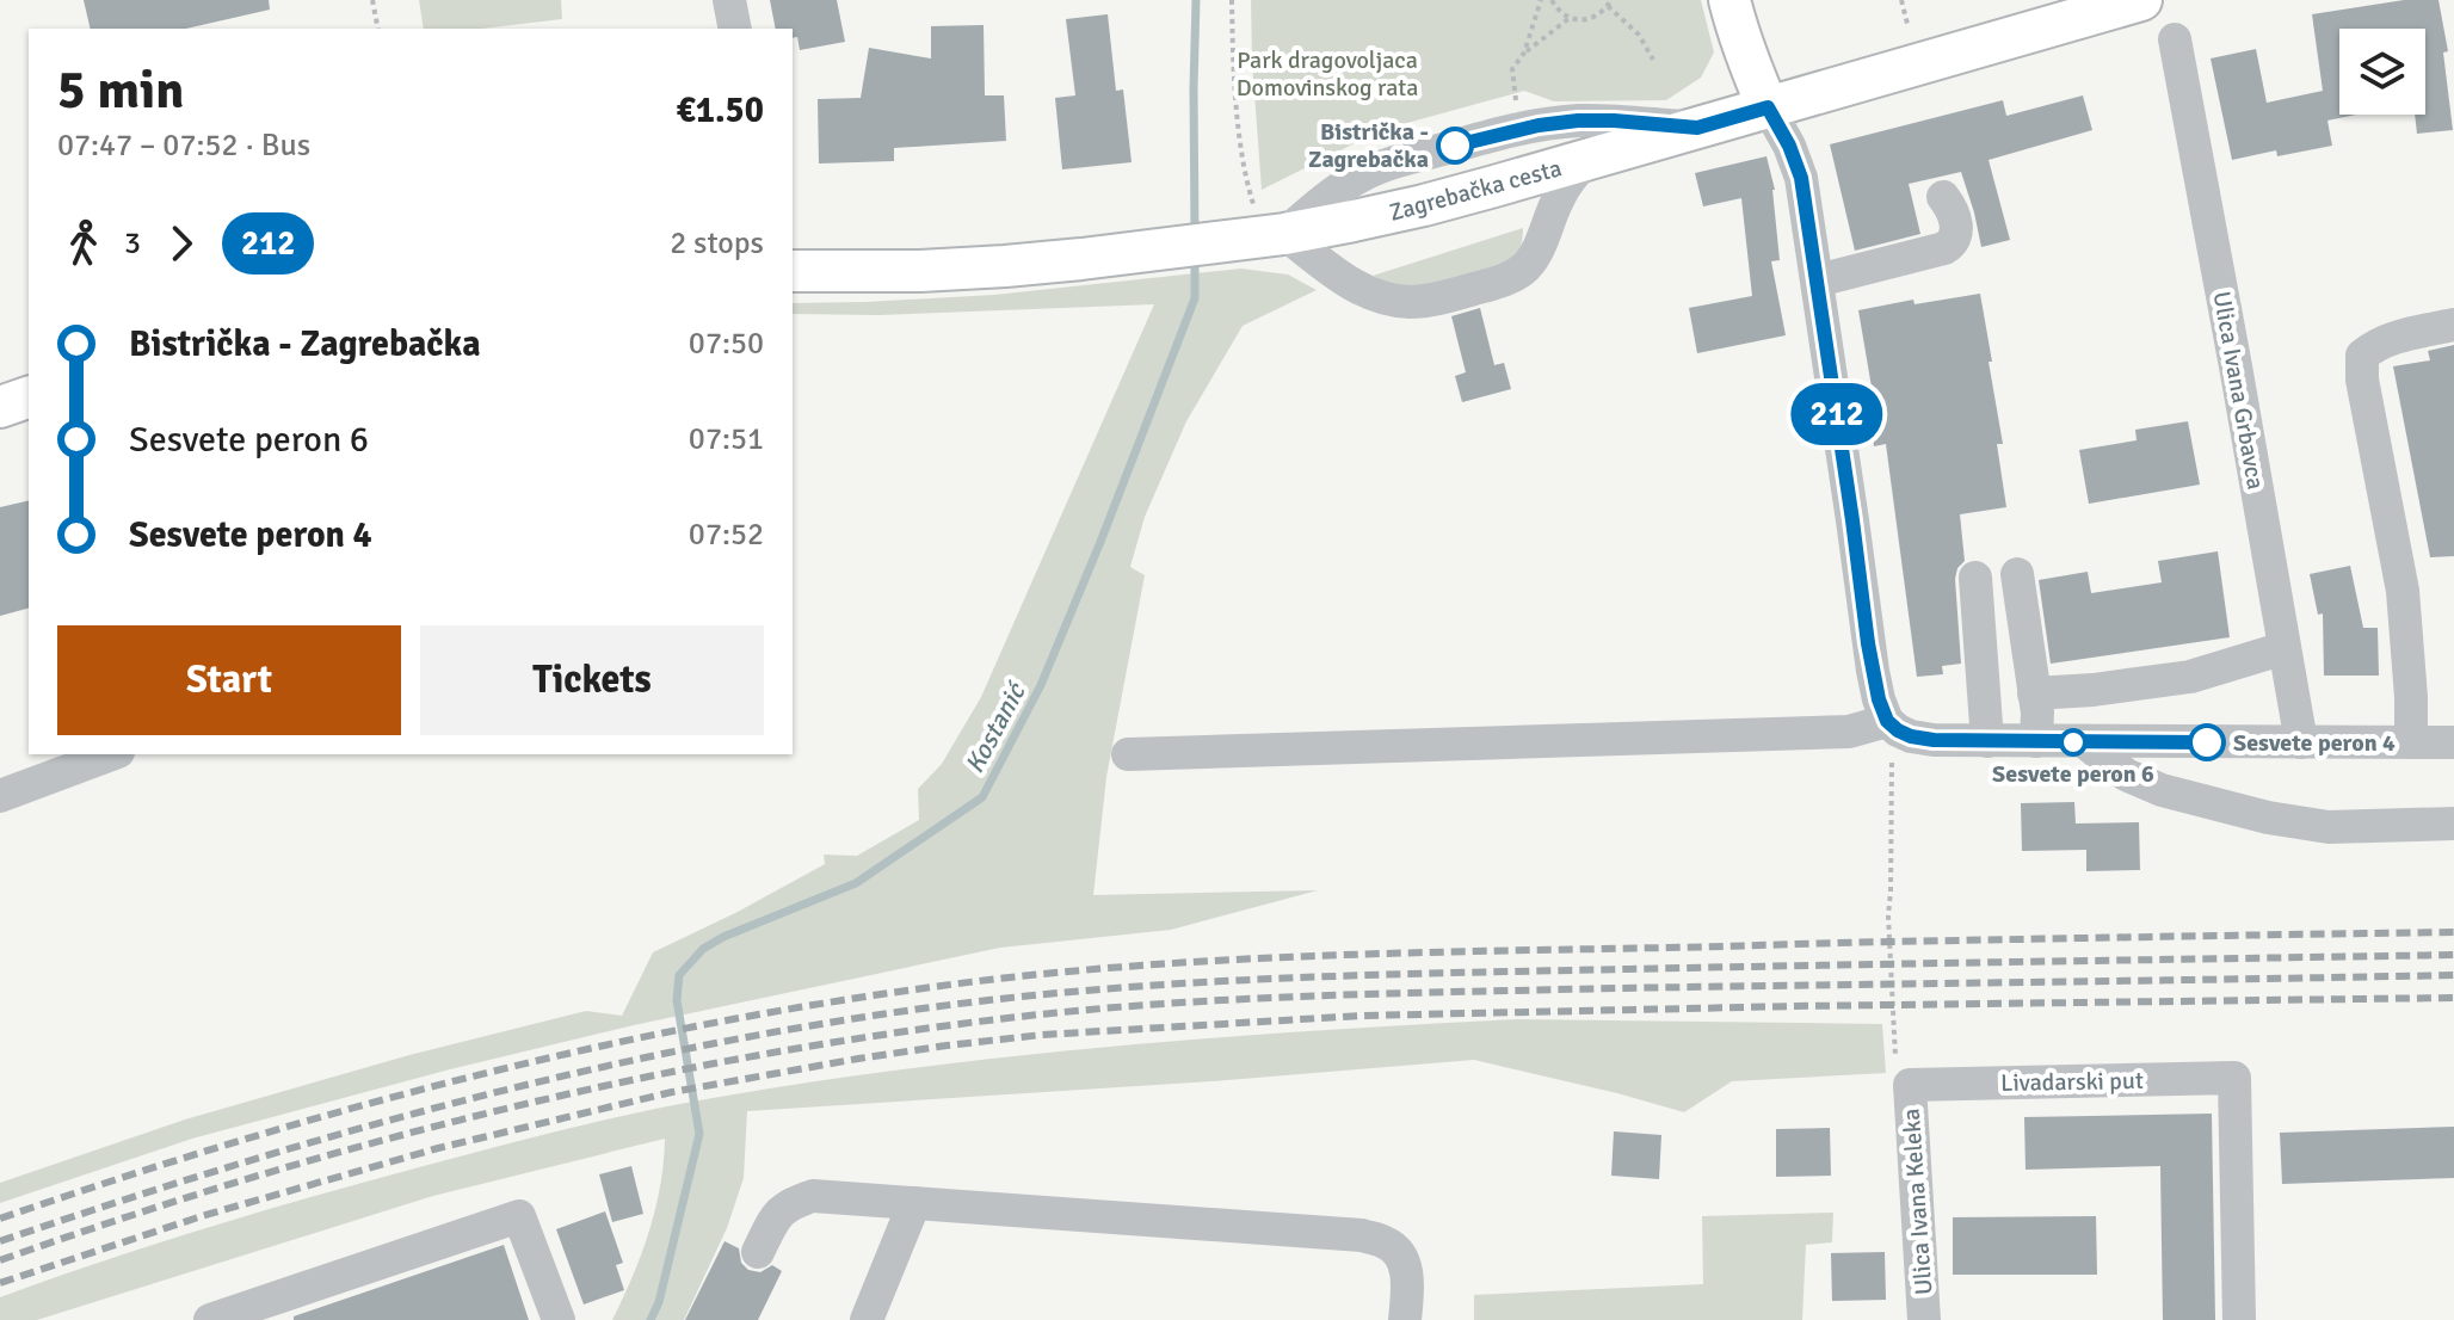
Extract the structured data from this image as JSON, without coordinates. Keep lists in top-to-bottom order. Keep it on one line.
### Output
{"streets":{"main road":["Zagrebačka cesta"],"street":["Ulica Ivana Grbavca","Livadarski put","Ulica Ivana Keleka"]},"crossings":[["Livadarski put","Ulica Ivana Keleka"]],"water":["Kostanić"],"parks":["Park dragovoljaca Domovinskog rata"],"places":["Bistrička - Zagrebačka","Sesvete peron 6","Sesvete peron 4"],"lines":["bus line 212"],"page":{"on_map":"212","heading":["5 min","07:47 – 07:52 · Bus","€1.50"],"legs":["3","212","2 stops"],"list":[{"name":"Bistrička - Zagrebačka","value":"07:50"},{"name":"Sesvete peron 6","value":"07:51"},{"name":"Sesvete peron 4","value":"07:52"}],"buttons":["Start","Tickets"]}}
